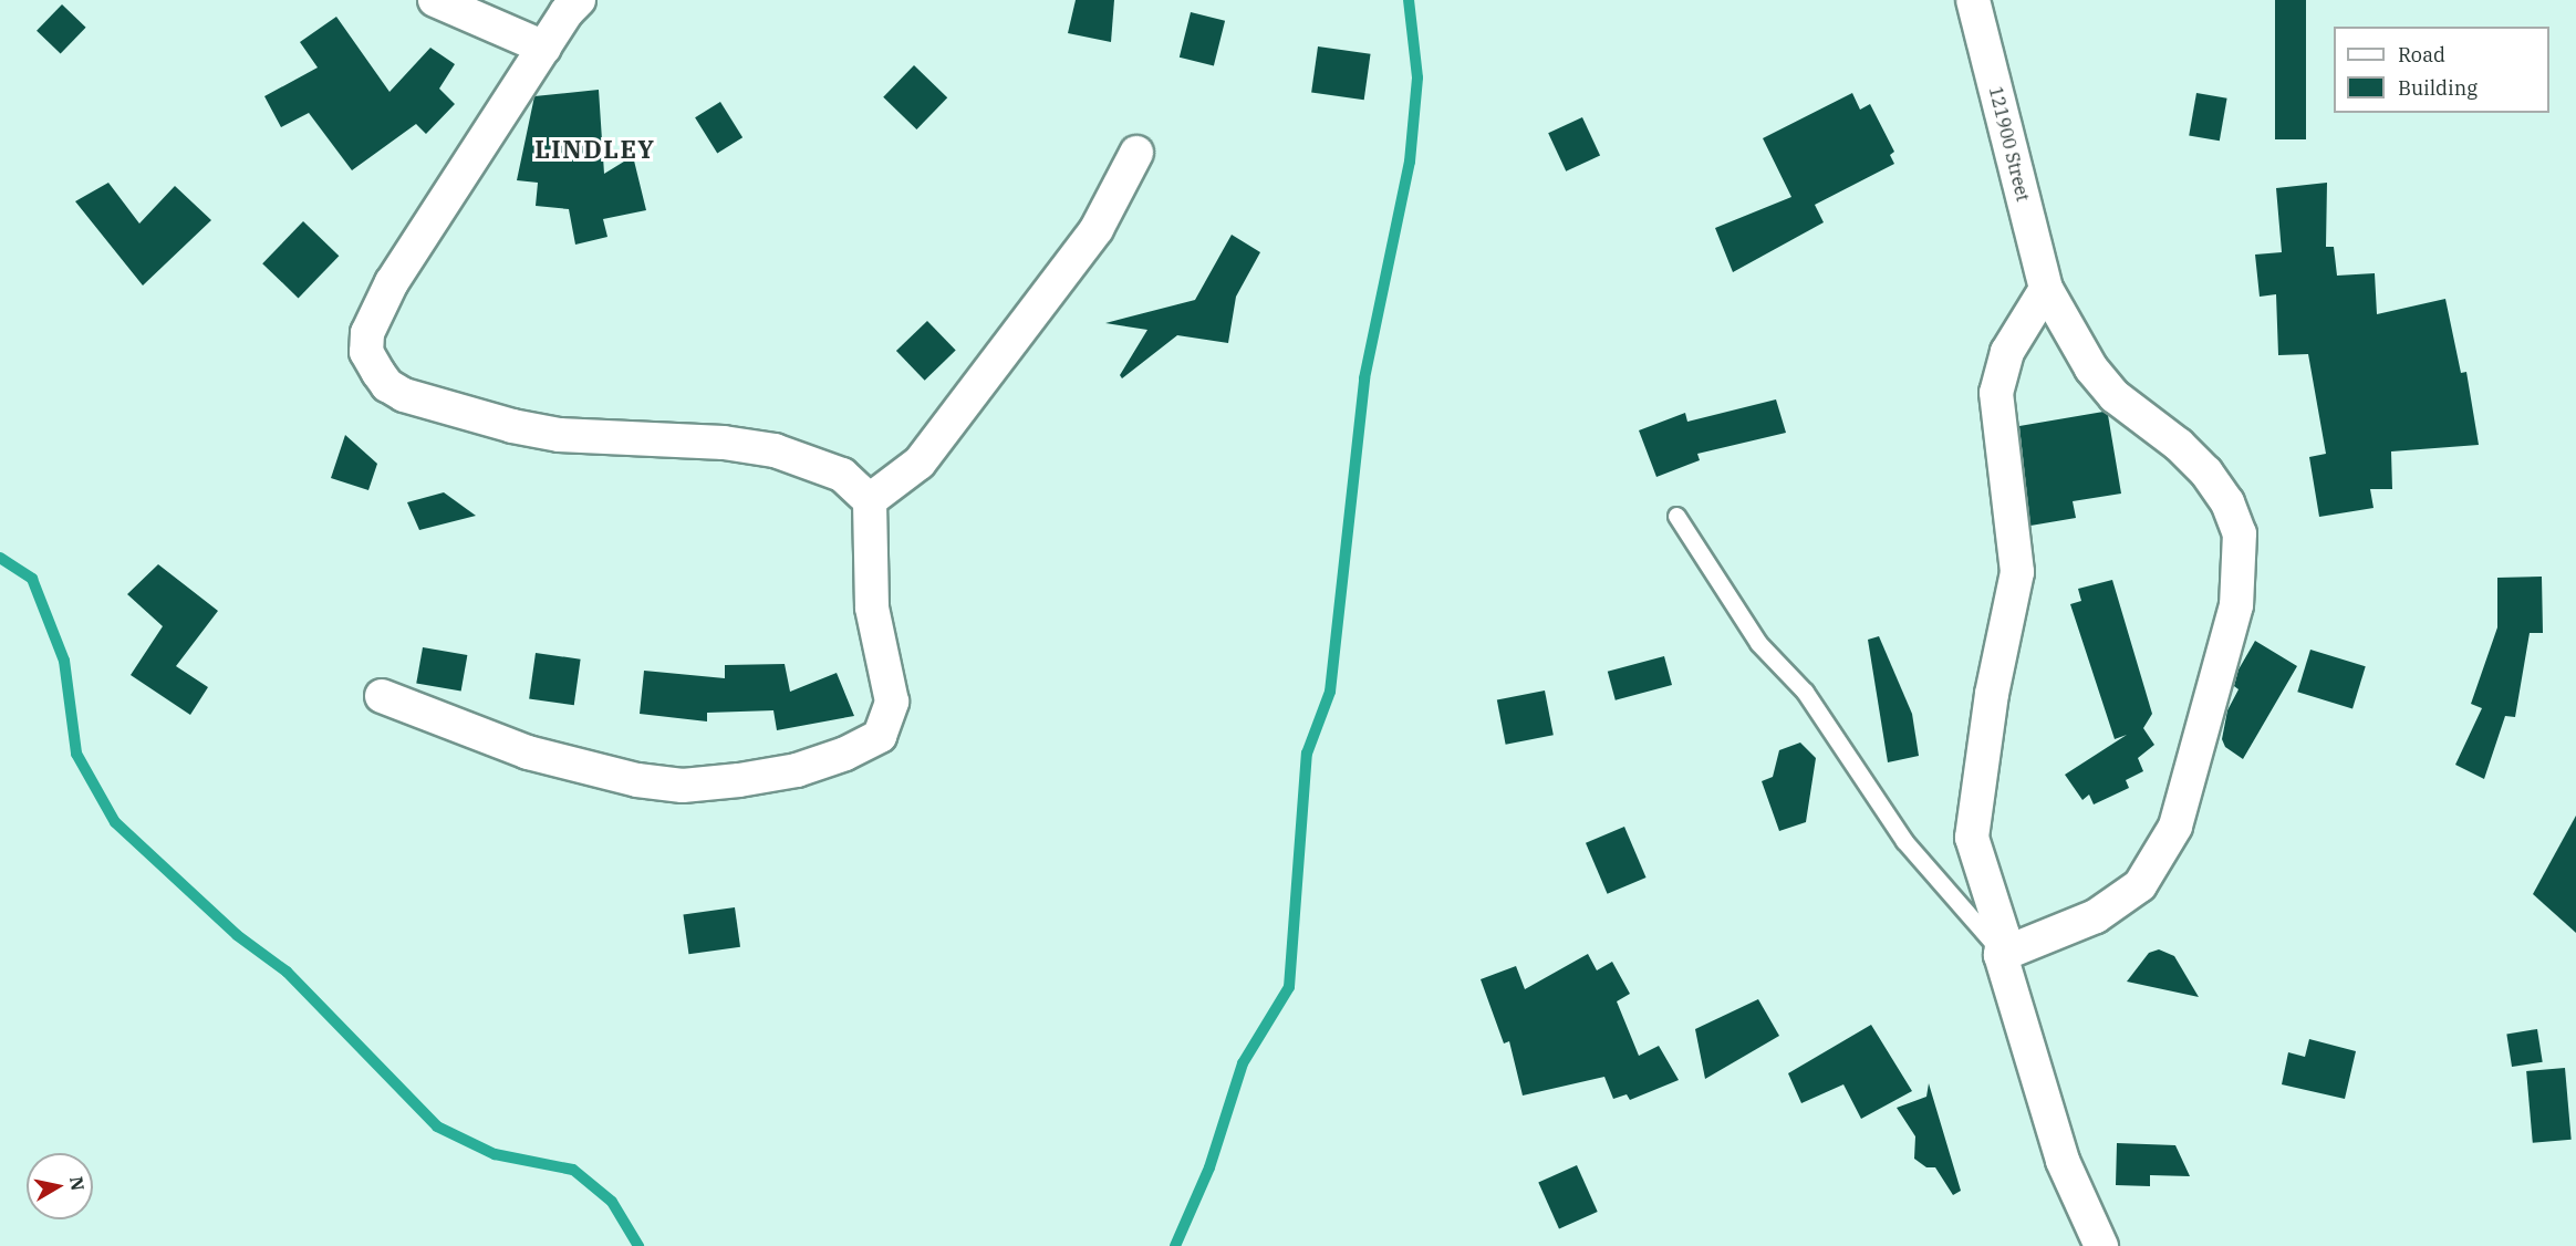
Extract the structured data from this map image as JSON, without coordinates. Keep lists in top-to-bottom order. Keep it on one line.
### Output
{"streets":{"street":["121900 Street"]},"districts":["LINDLEY"],"legend":["Road","Building"],"north":"right"}
